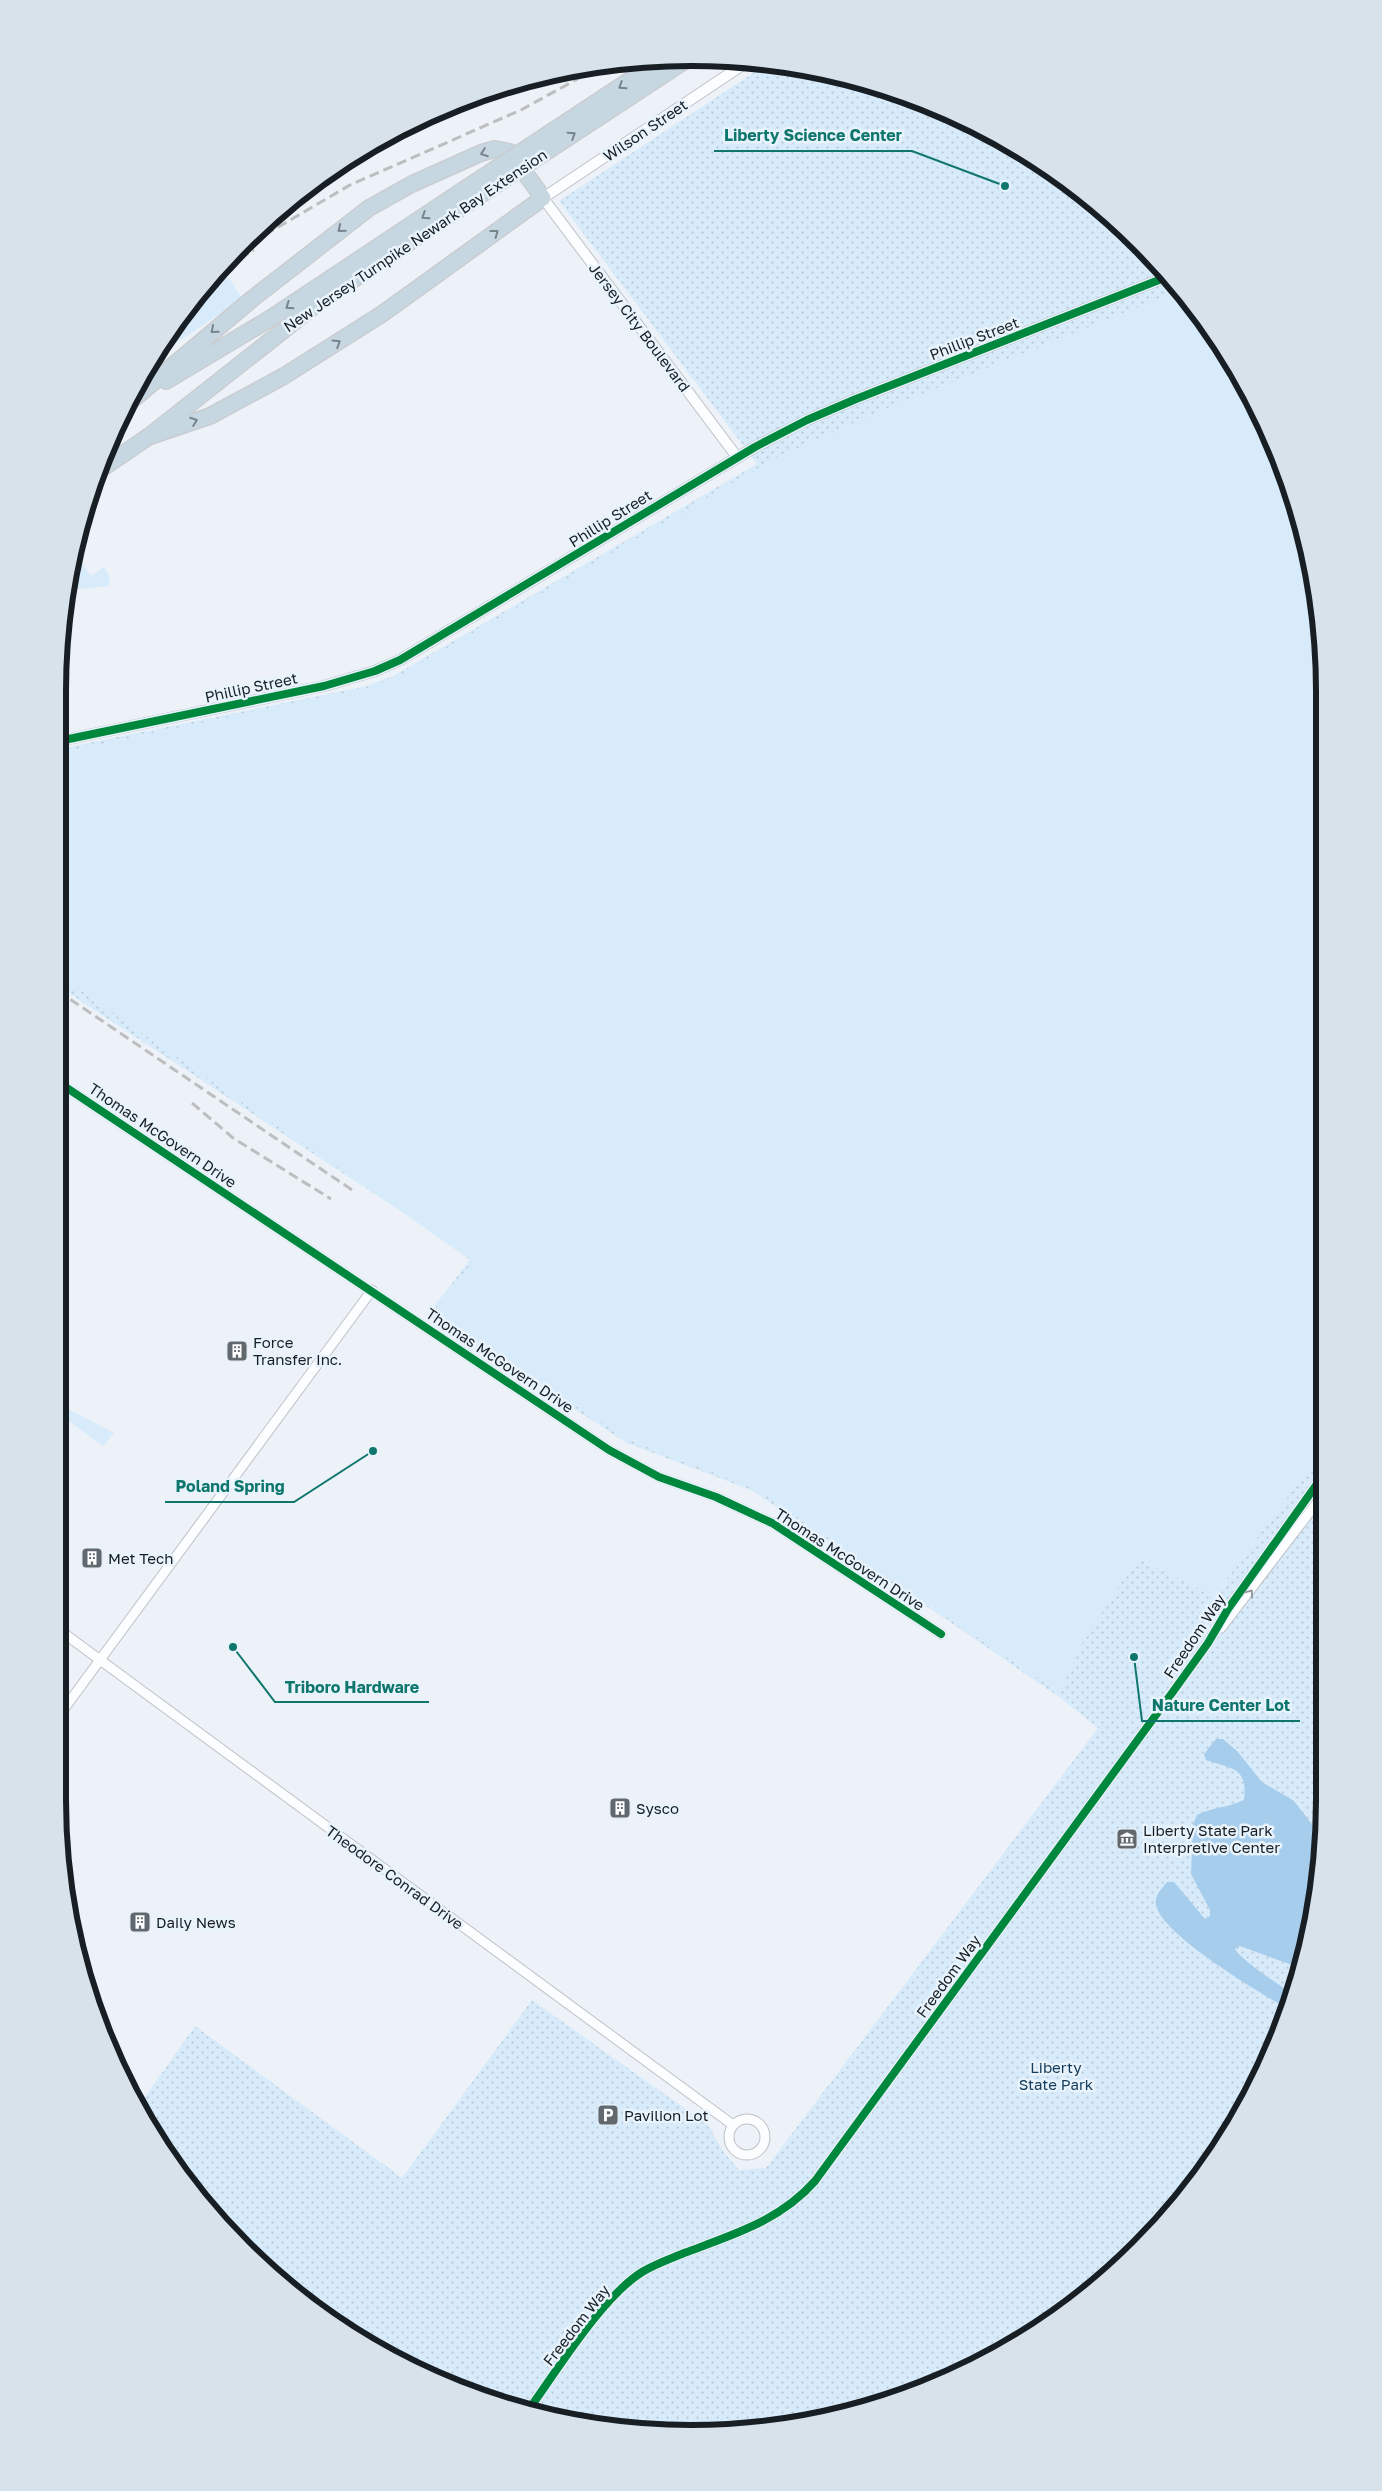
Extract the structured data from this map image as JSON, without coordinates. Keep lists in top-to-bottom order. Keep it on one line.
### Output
{"streets":{"highway":["New Jersey Turnpike Newark Bay Extension"],"street":["Wilson Street","Jersey City Boulevard","Phillip Street","Thomas McGovern Drive","Freedom Way","Theodore Conrad Drive"]},"crossings":[["Wilson Street","Jersey City Boulevard"],["Jersey City Boulevard","Phillip Street"]],"parks":["Liberty State Park"],"places":{"other":["Liberty Science Center","Poland Spring","Triboro Hardware","Nature Center Lot"],"building":["Force Transfer Inc.","Met Tech","Sysco","Daily News"],"museum":["Liberty State Park Interpretive Center"],"parking":["Pavilion Lot"]}}
